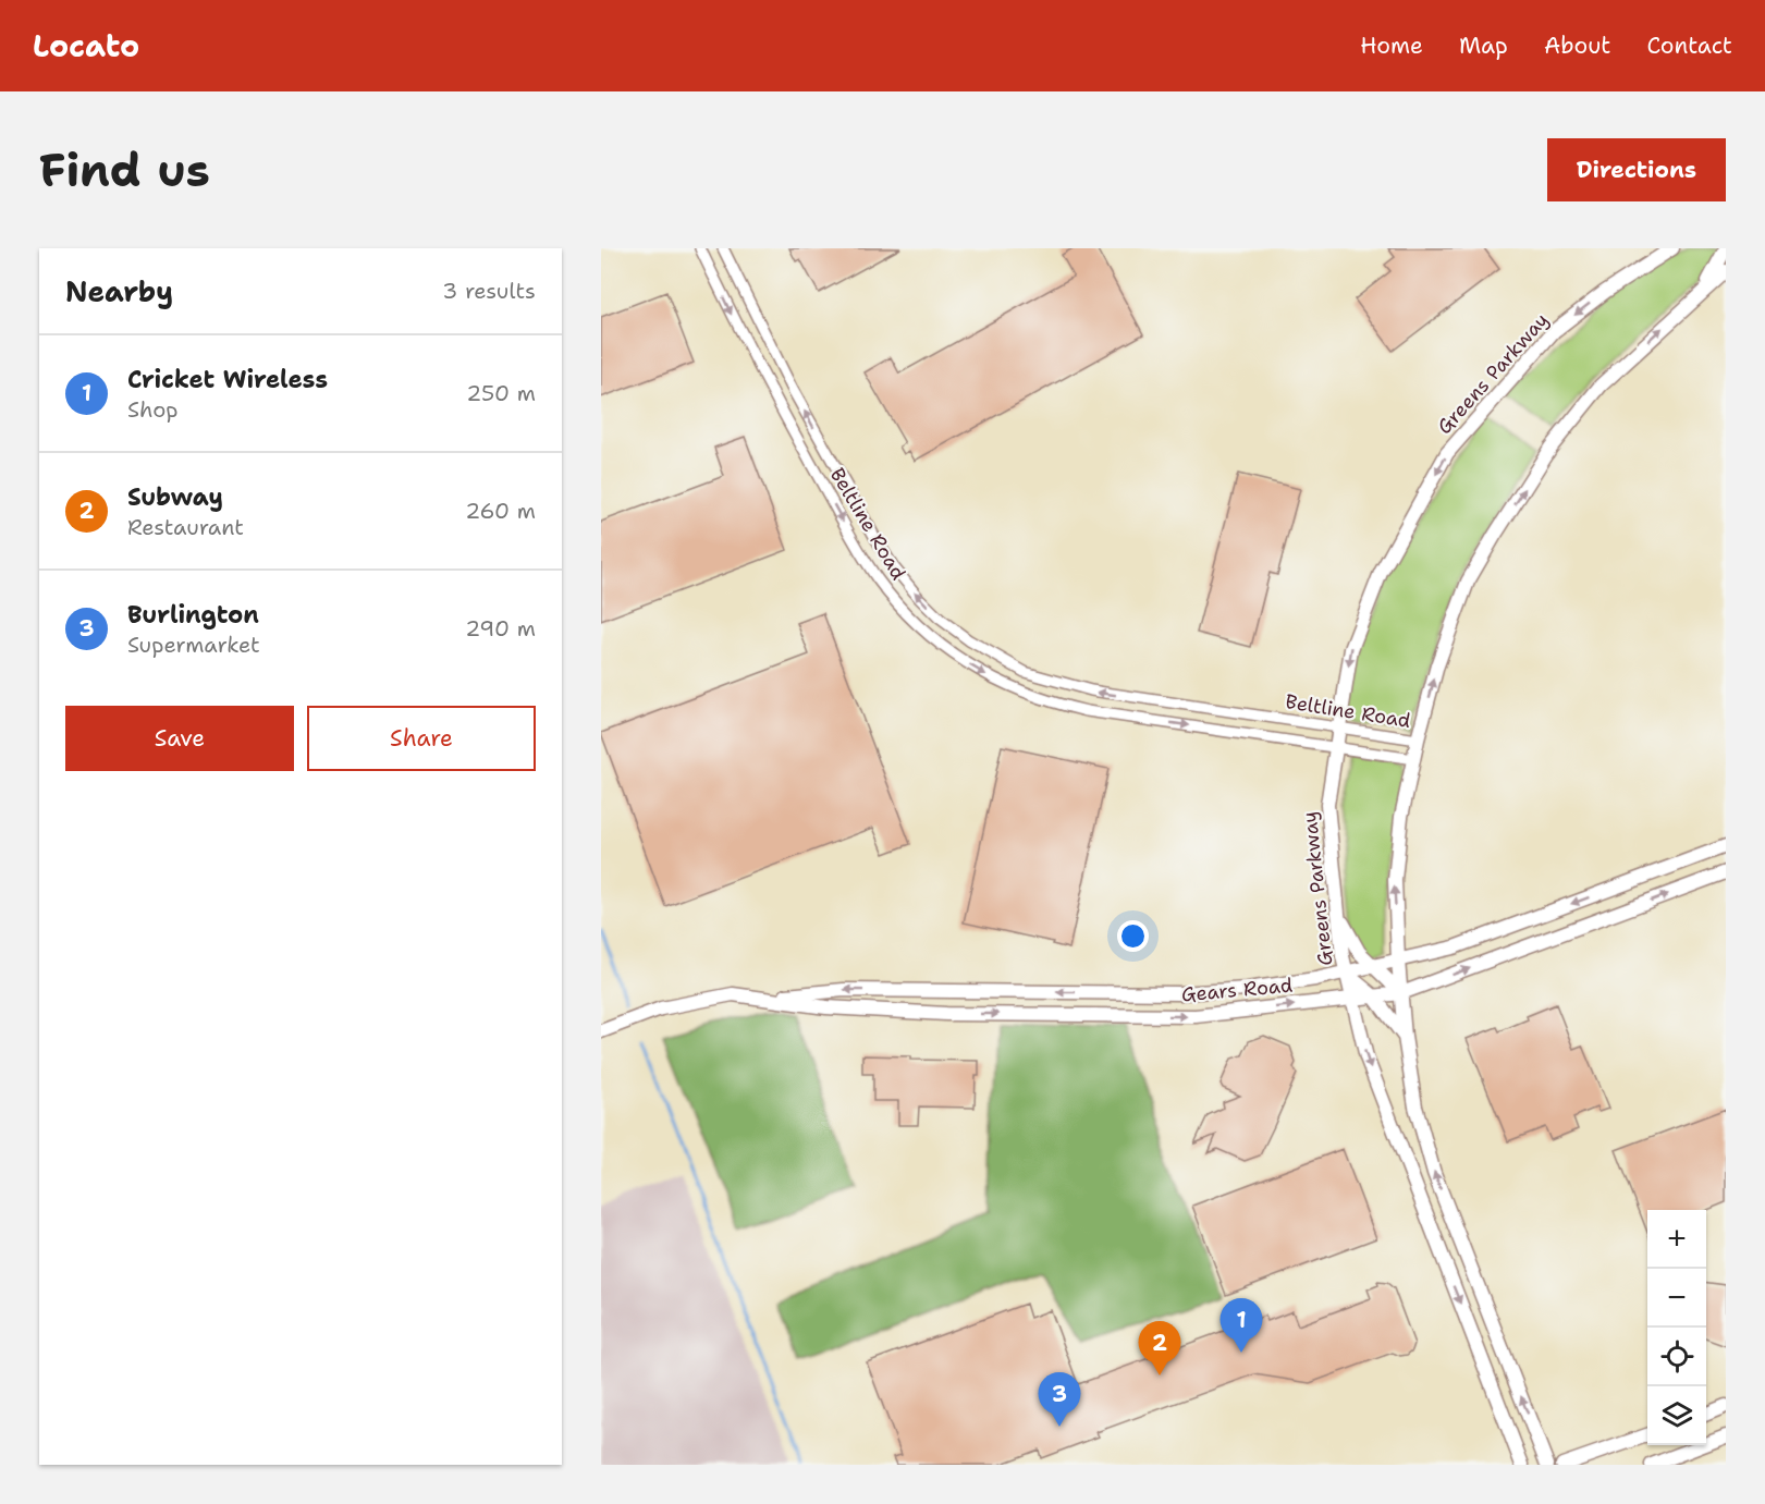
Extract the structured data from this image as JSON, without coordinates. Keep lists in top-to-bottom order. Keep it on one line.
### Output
{"streets":{"street":["Greens Parkway","Beltline Road","Gears Road"]},"crossings":[["Greens Parkway","Beltline Road"],["Greens Parkway","Gears Road"]],"page":{"header":"Locato","nav":["Home","Map","About","Contact"],"buttons":["Directions",["Save","Share"]],"title":"Find us","heading":["Nearby","3 results"],"list":[{"mark":"1","name":"Cricket Wireless","note":"Shop","value":"250 m"},{"mark":"2","name":"Subway","note":"Restaurant","value":"260 m"},{"mark":"3","name":"Burlington","note":"Supermarket","value":"290 m"}],"map_buttons":["+","−"],"pins":["1","2","3"]}}
